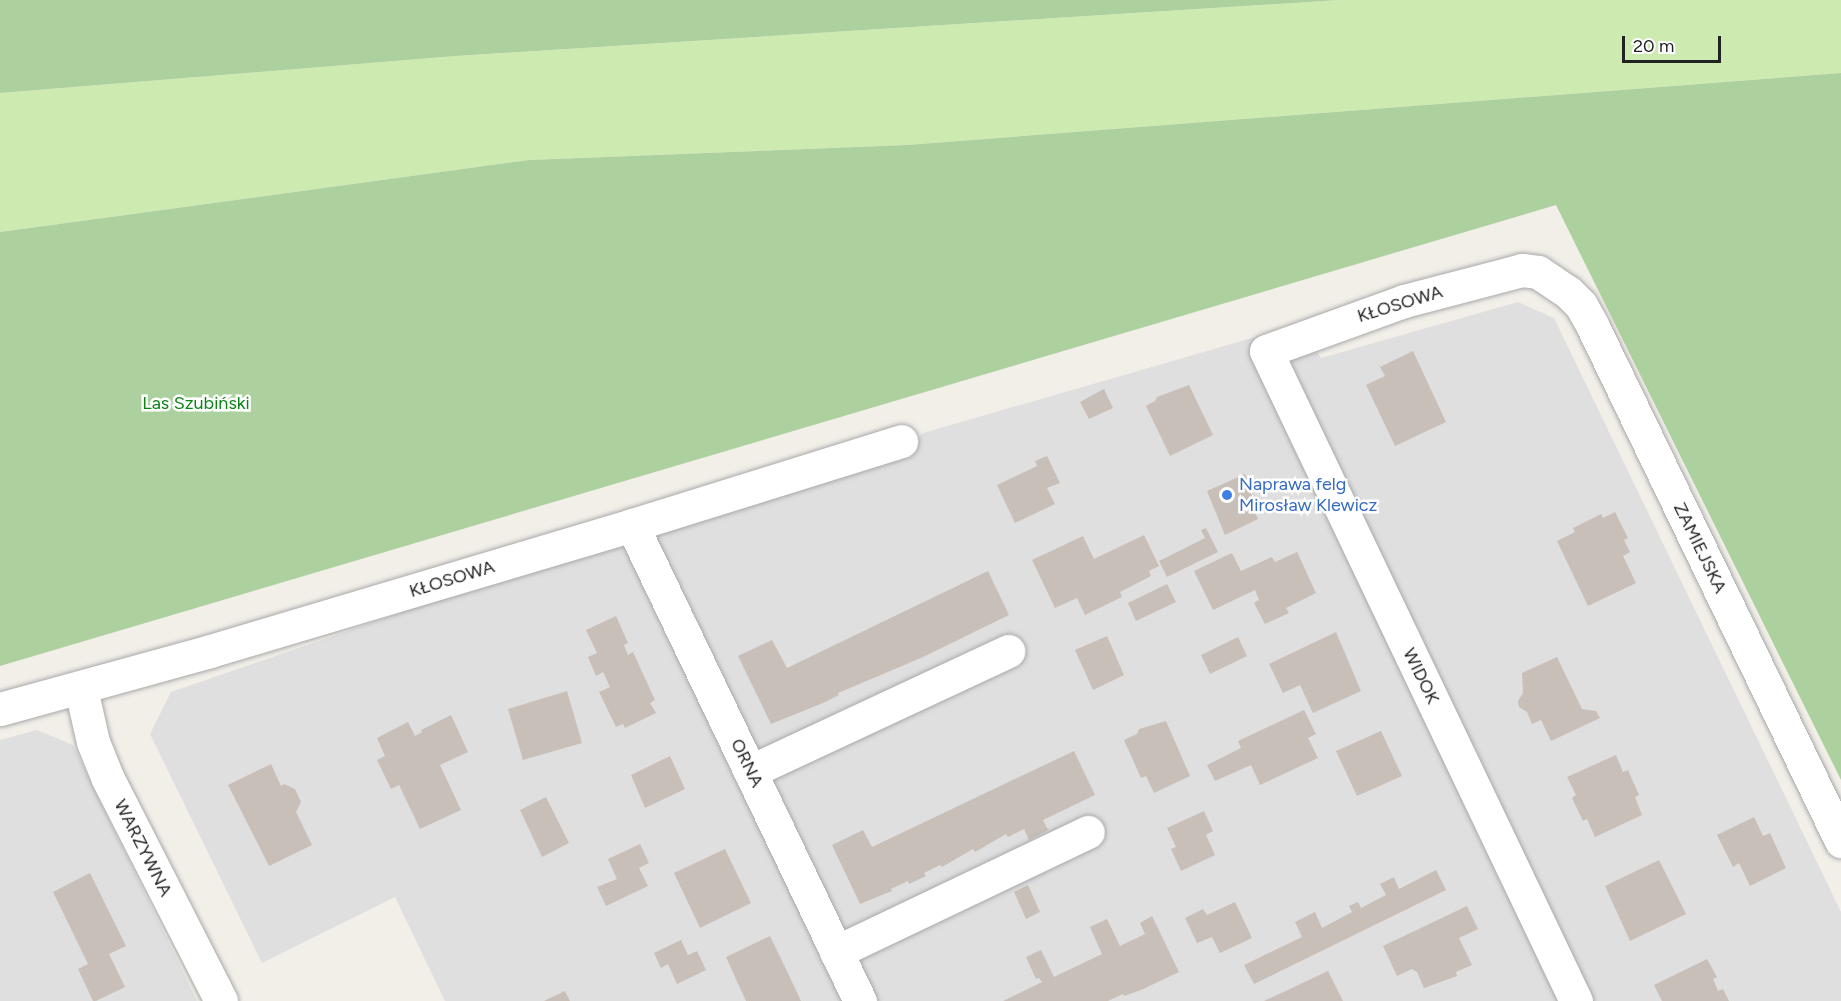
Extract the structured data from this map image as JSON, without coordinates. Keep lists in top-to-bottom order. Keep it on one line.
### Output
{"streets":{"street":["KŁOSOWA","ZAMIEJSKA","WIDOK","ORNA","WARZYWNA"]},"crossings":[["KŁOSOWA","ZAMIEJSKA"],["KŁOSOWA","WIDOK"],["KŁOSOWA","ORNA"],["KŁOSOWA","WARZYWNA"]],"parks":["Las Szubiński"],"places":["Naprawa felg Mirosław Klewicz"],"scale_bar":"20 m"}
